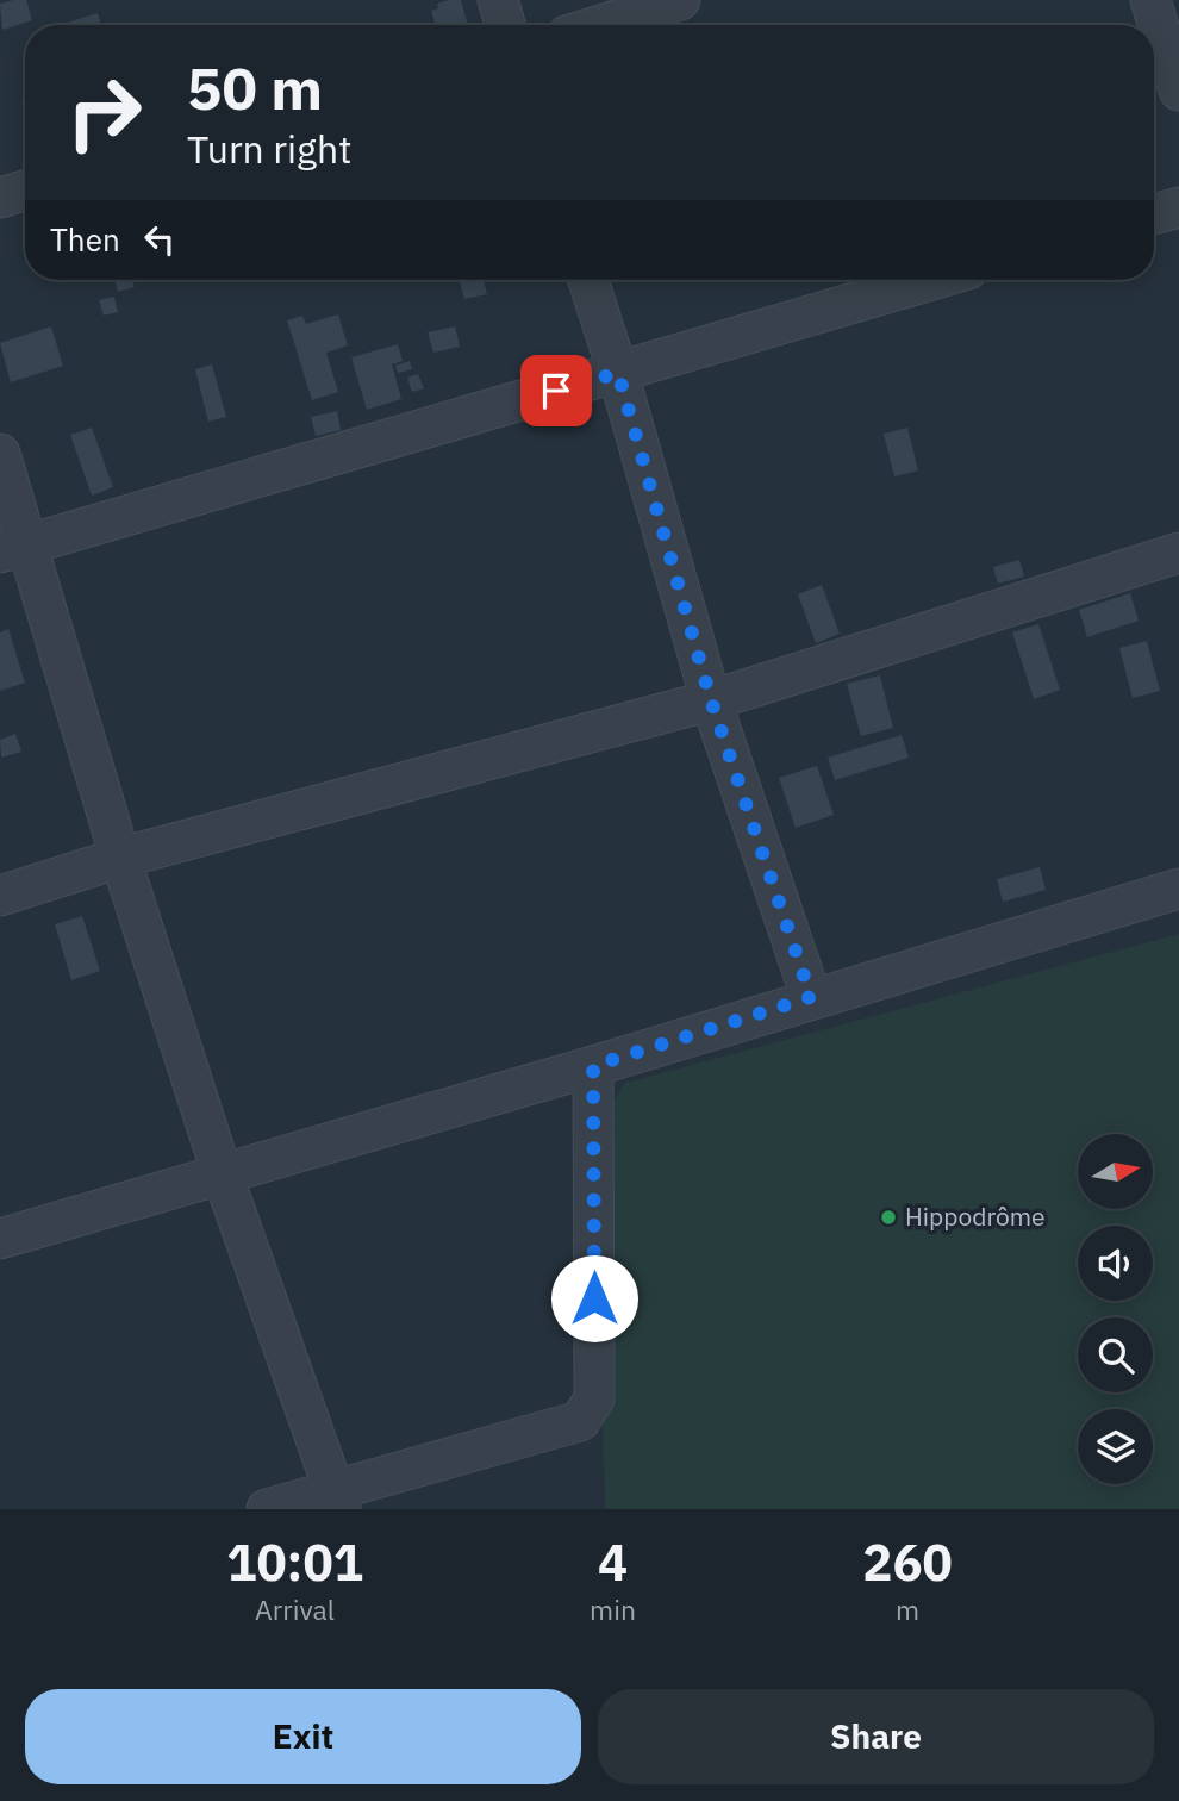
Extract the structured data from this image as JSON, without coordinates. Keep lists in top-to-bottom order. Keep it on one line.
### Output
{"places":["Hippodrôme"],"north":"right","page":{"turn":["50 m","Turn right"],"then":"Then","eta":["10:01","Arrival","4","min","260","m"],"buttons":["Exit","Share"]}}
